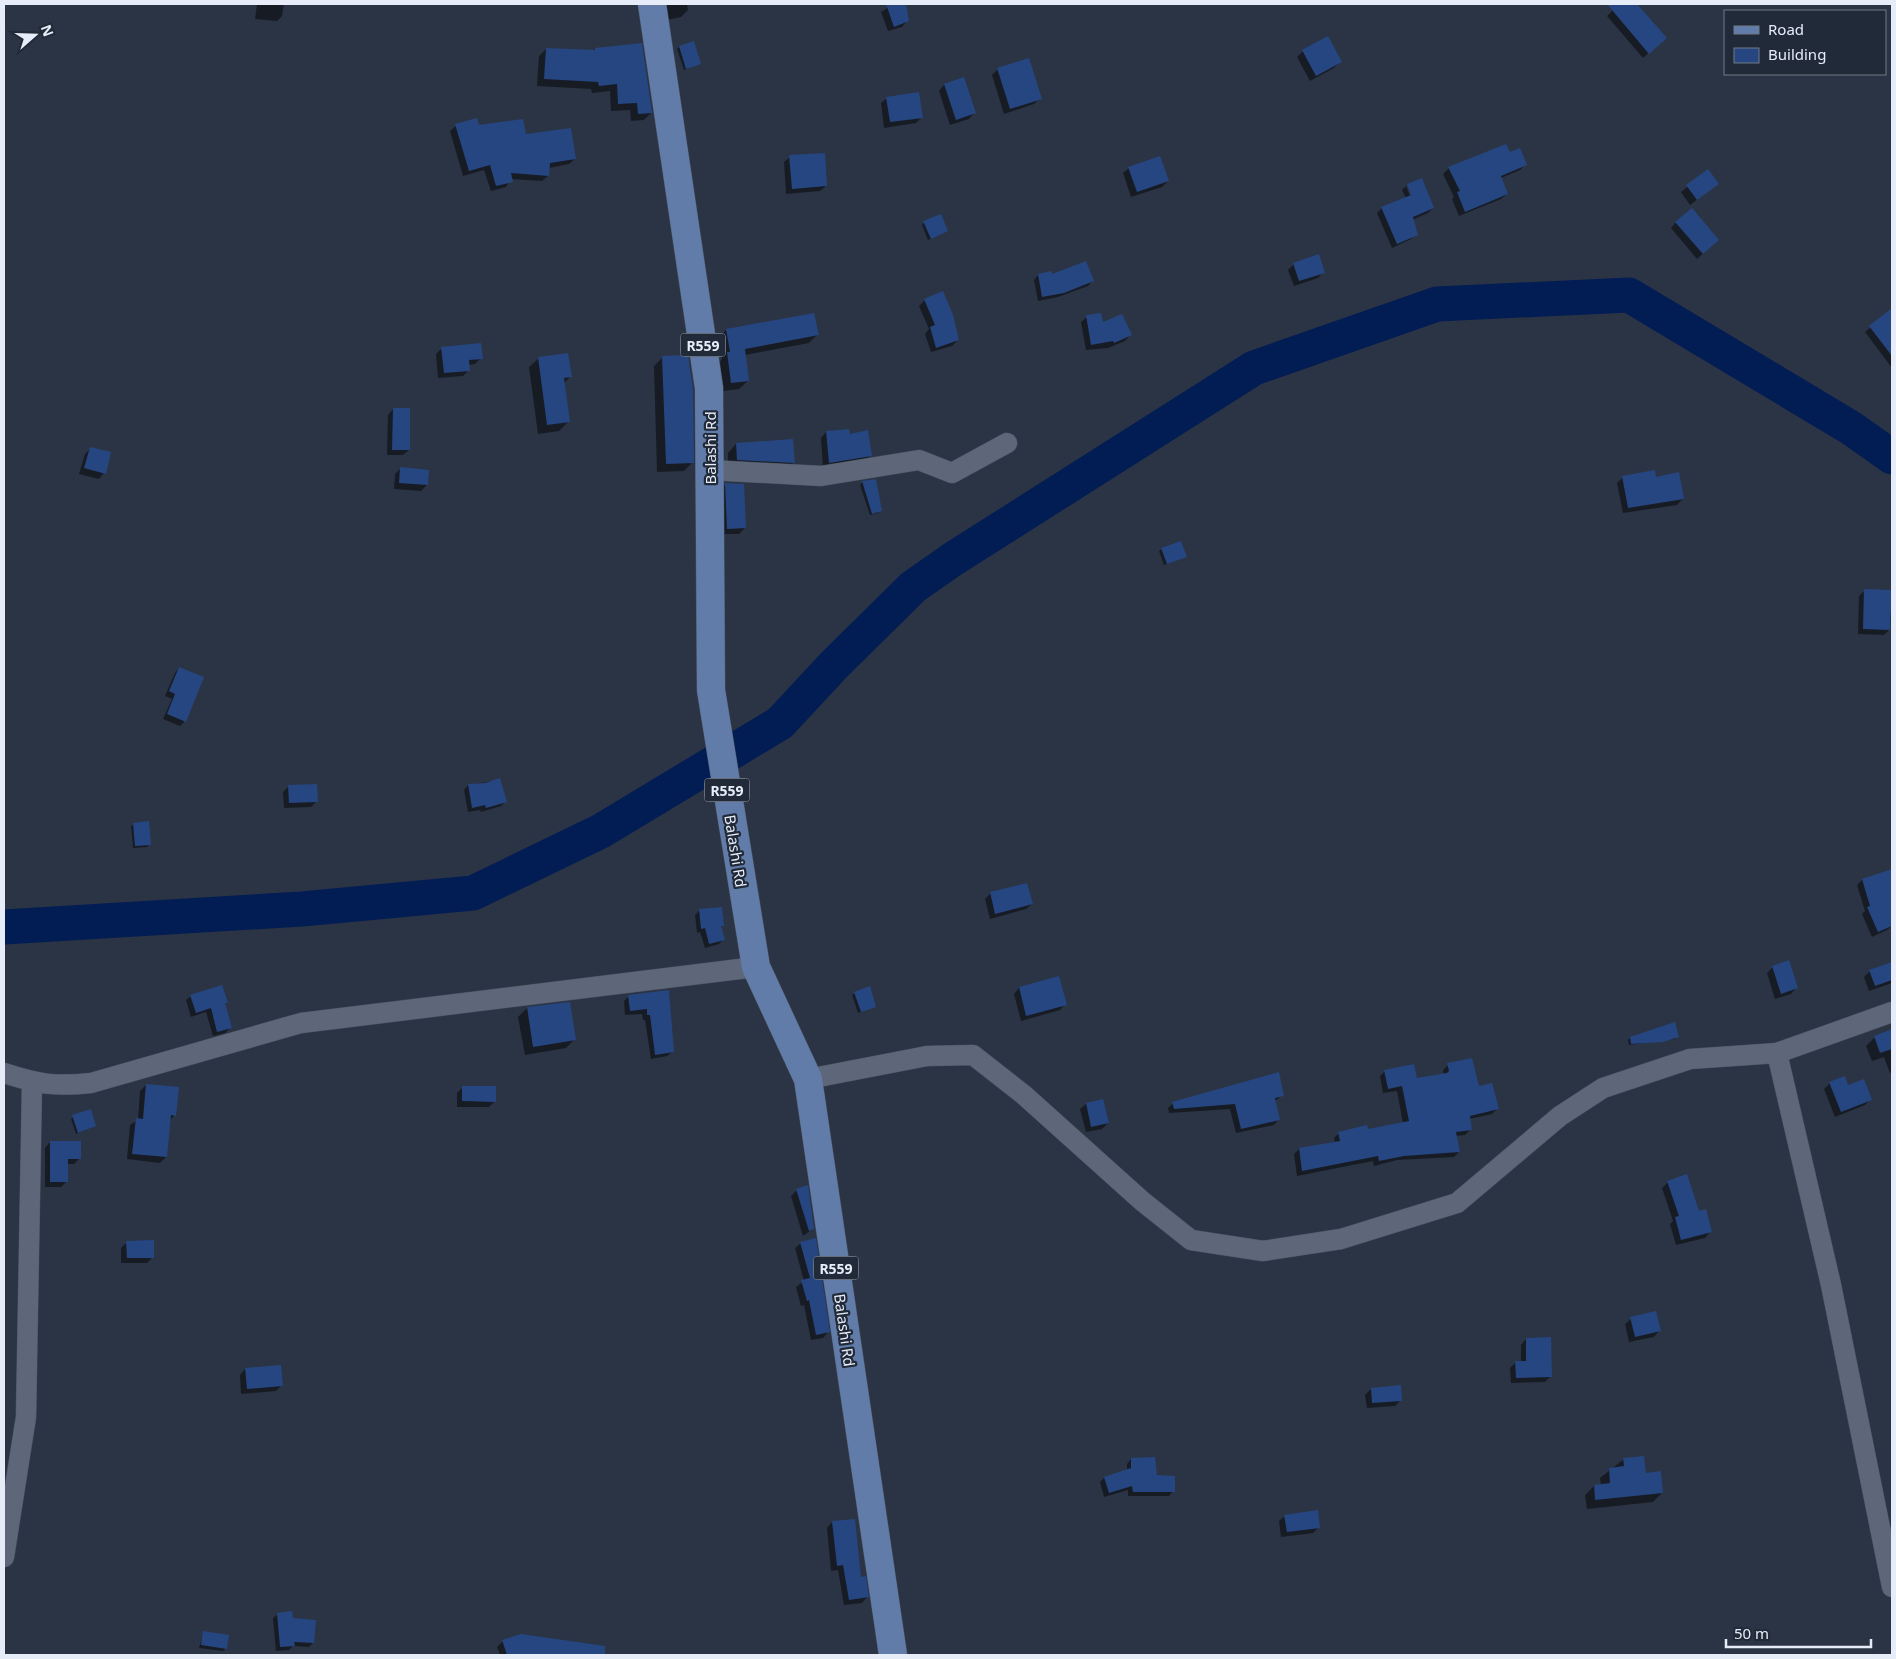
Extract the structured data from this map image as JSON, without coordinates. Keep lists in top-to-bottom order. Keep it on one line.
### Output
{"streets":{"main road":["R559","Balashi Rd"]},"legend":["Road","Building"],"scale_bar":"50 m","north":"right"}
